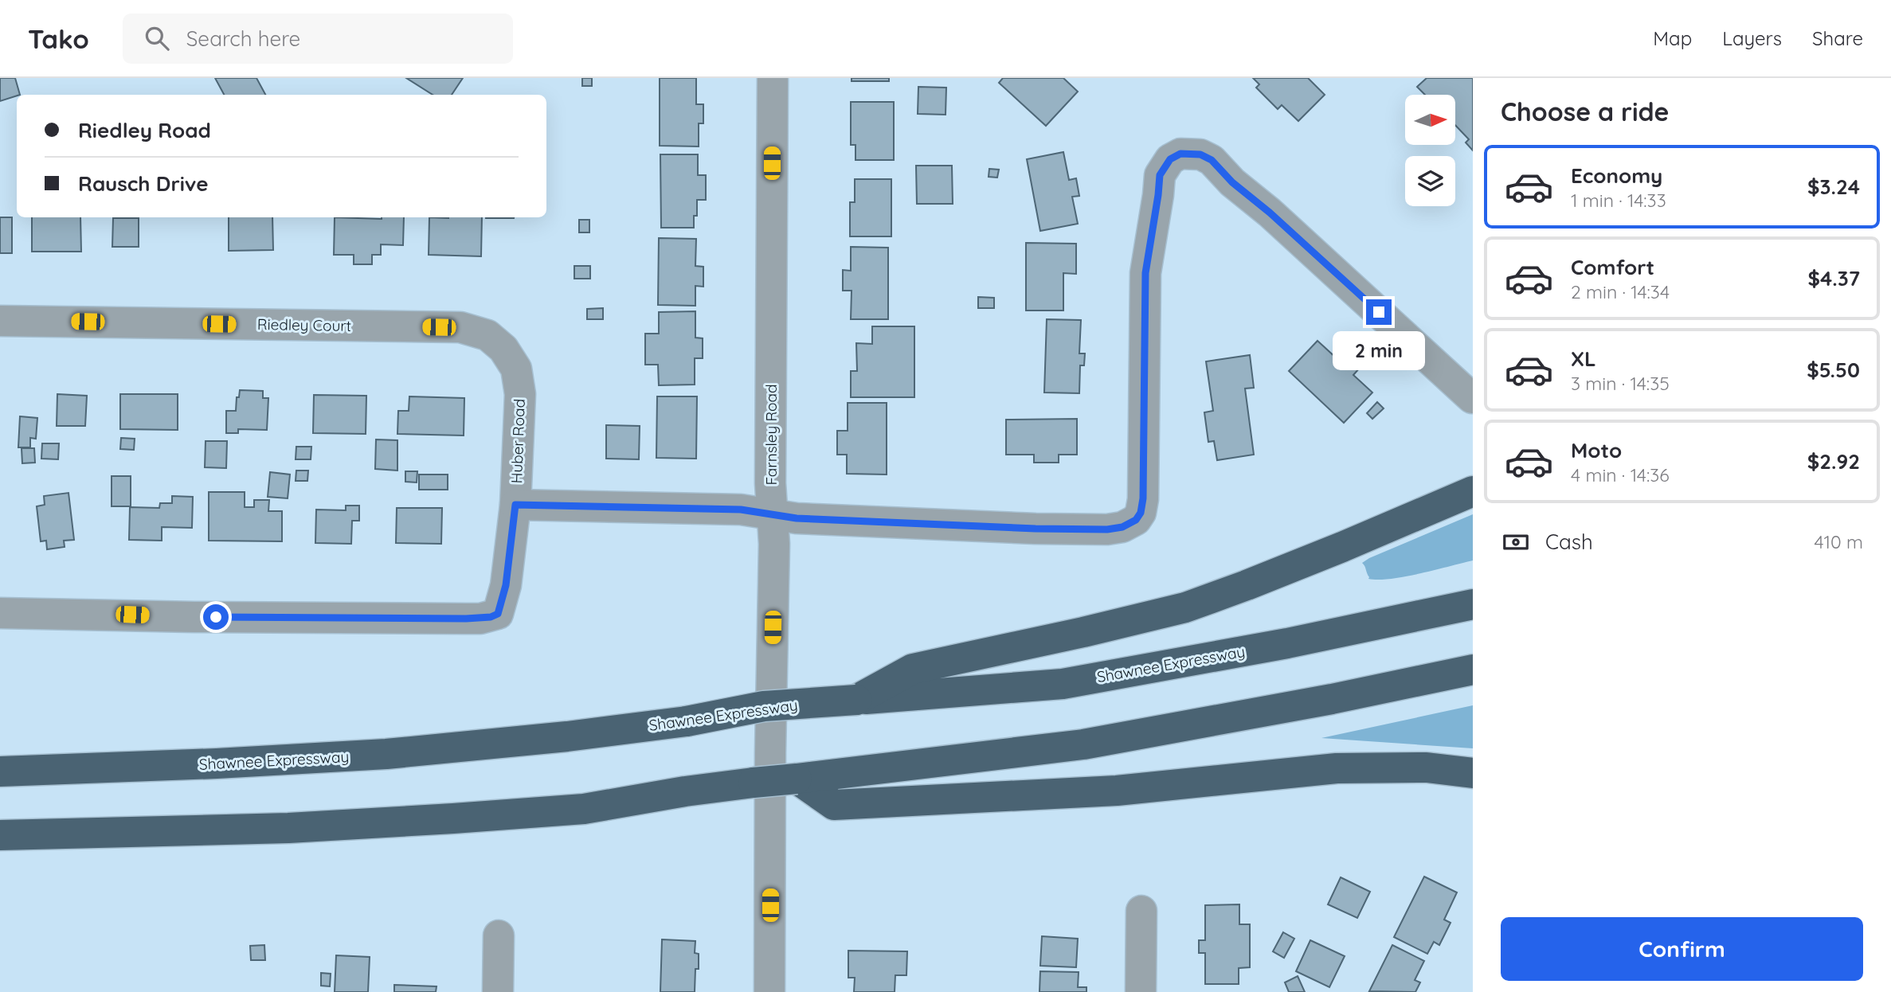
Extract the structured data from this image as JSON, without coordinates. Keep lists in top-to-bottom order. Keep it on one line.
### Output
{"streets":{"highway":["Shawnee Expressway"],"street":["Riedley Court","Farnsley Road","Huber Road"]},"crossings":[["Riedley Court","Huber Road"]],"north":"right","page":{"header":"Tako","search":"Search here","nav":["Map","Layers","Share"],"heading":"Choose a ride","banner":["Riedley Road","Rausch Drive"],"list":[{"name":"Economy","note":"1 min · 14:33","value":"$3.24"},{"name":"Comfort","note":"2 min · 14:34","value":"$4.37"},{"name":"XL","note":"3 min · 14:35","value":"$5.50"},{"name":"Moto","note":"4 min · 14:36","value":"$2.92"}],"bubble":"2 min","pay":["Cash","410 m"],"buttons":"Confirm"}}
